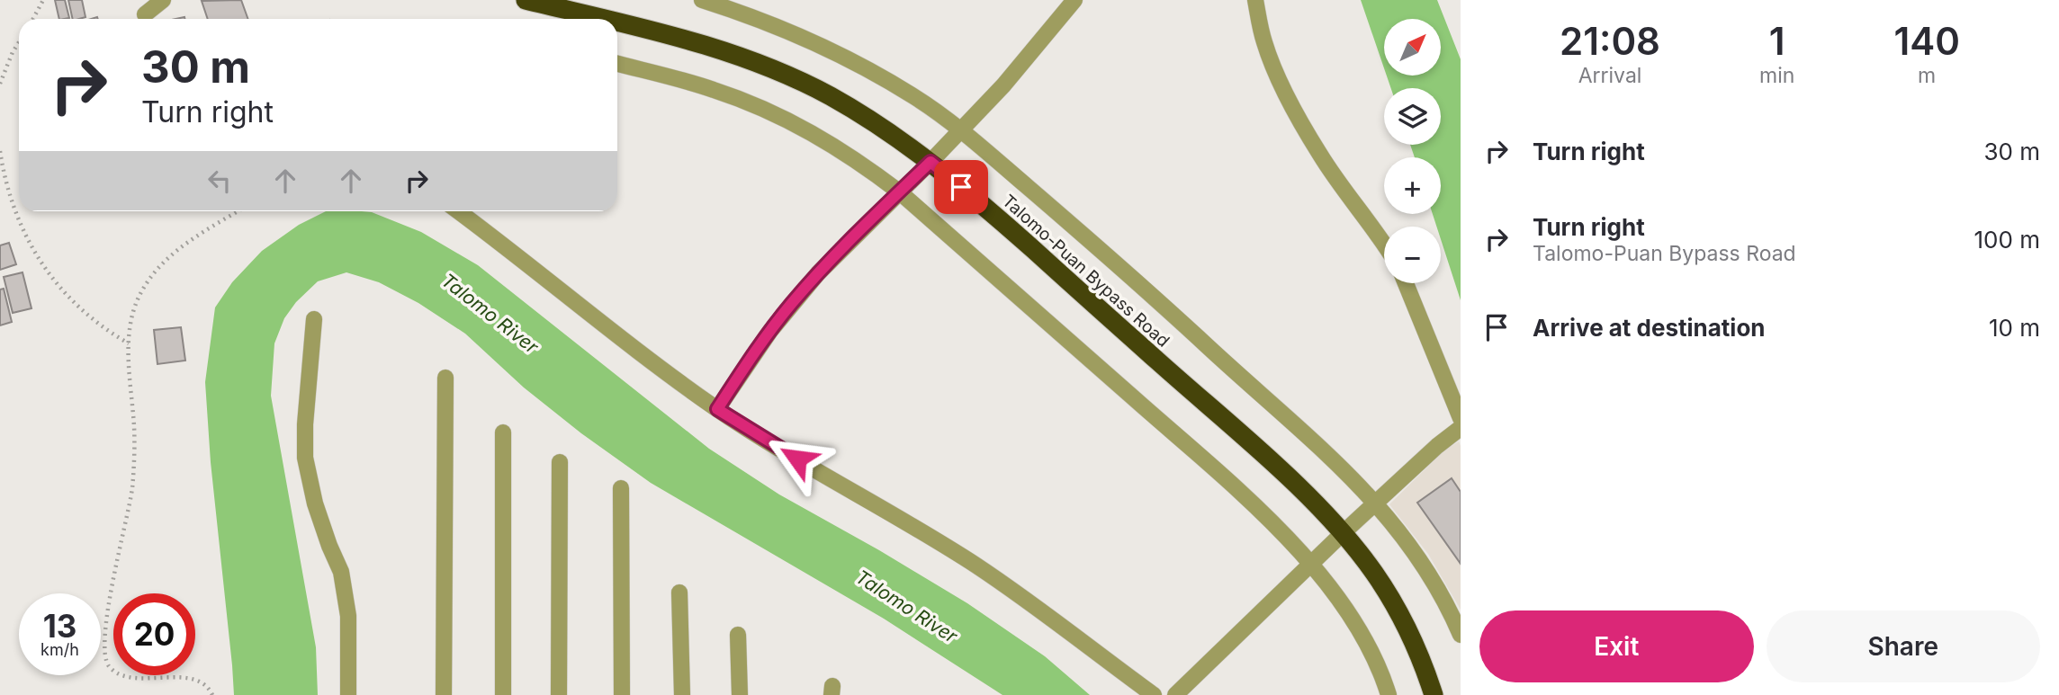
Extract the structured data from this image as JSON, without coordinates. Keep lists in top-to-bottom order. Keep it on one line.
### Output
{"streets":{"highway":["Talomo-Puan Bypass Road"]},"water":["Talomo River"],"north":"top right","page":{"eta":["21:08","Arrival","1","min","140","m"],"map_buttons":["+","−"],"turn":["30 m","Turn right"],"list":[{"name":"Turn right","value":"30 m"},{"name":"Turn right","note":"Talomo-Puan Bypass Road","value":"100 m"},{"name":"Arrive at destination","value":"10 m"}],"speed":"13 km/h","limit":"20","buttons":["Exit","Share"]}}
